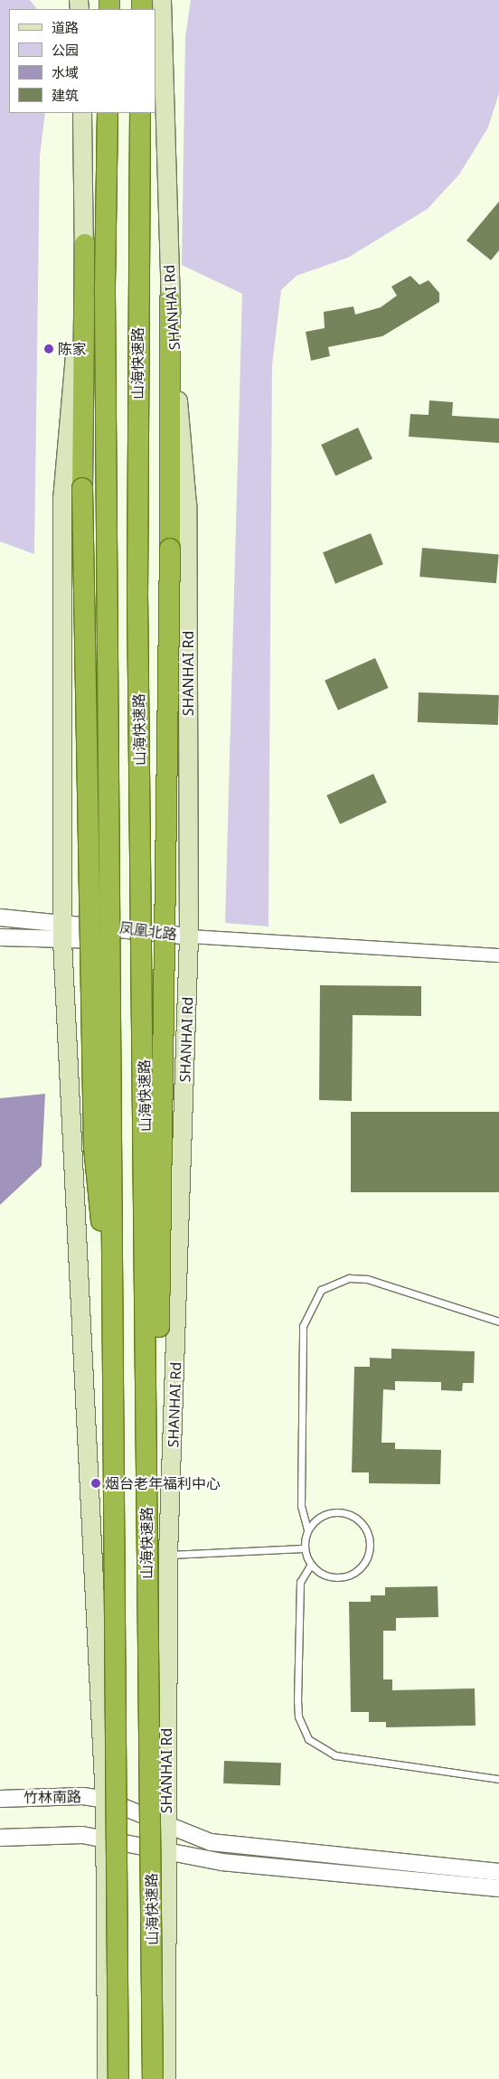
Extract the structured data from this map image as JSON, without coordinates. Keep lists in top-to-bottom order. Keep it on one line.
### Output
{"streets":{"highway":["山海快速路"],"main road":["SHANHAI Rd"],"street":["凤凰北路","竹林南路"]},"crossings":[["SHANHAI Rd","凤凰北路"],["SHANHAI Rd","竹林南路"]],"places":["陈家","烟台老年福利中心"],"legend":["道路","公园","水域","建筑"]}
